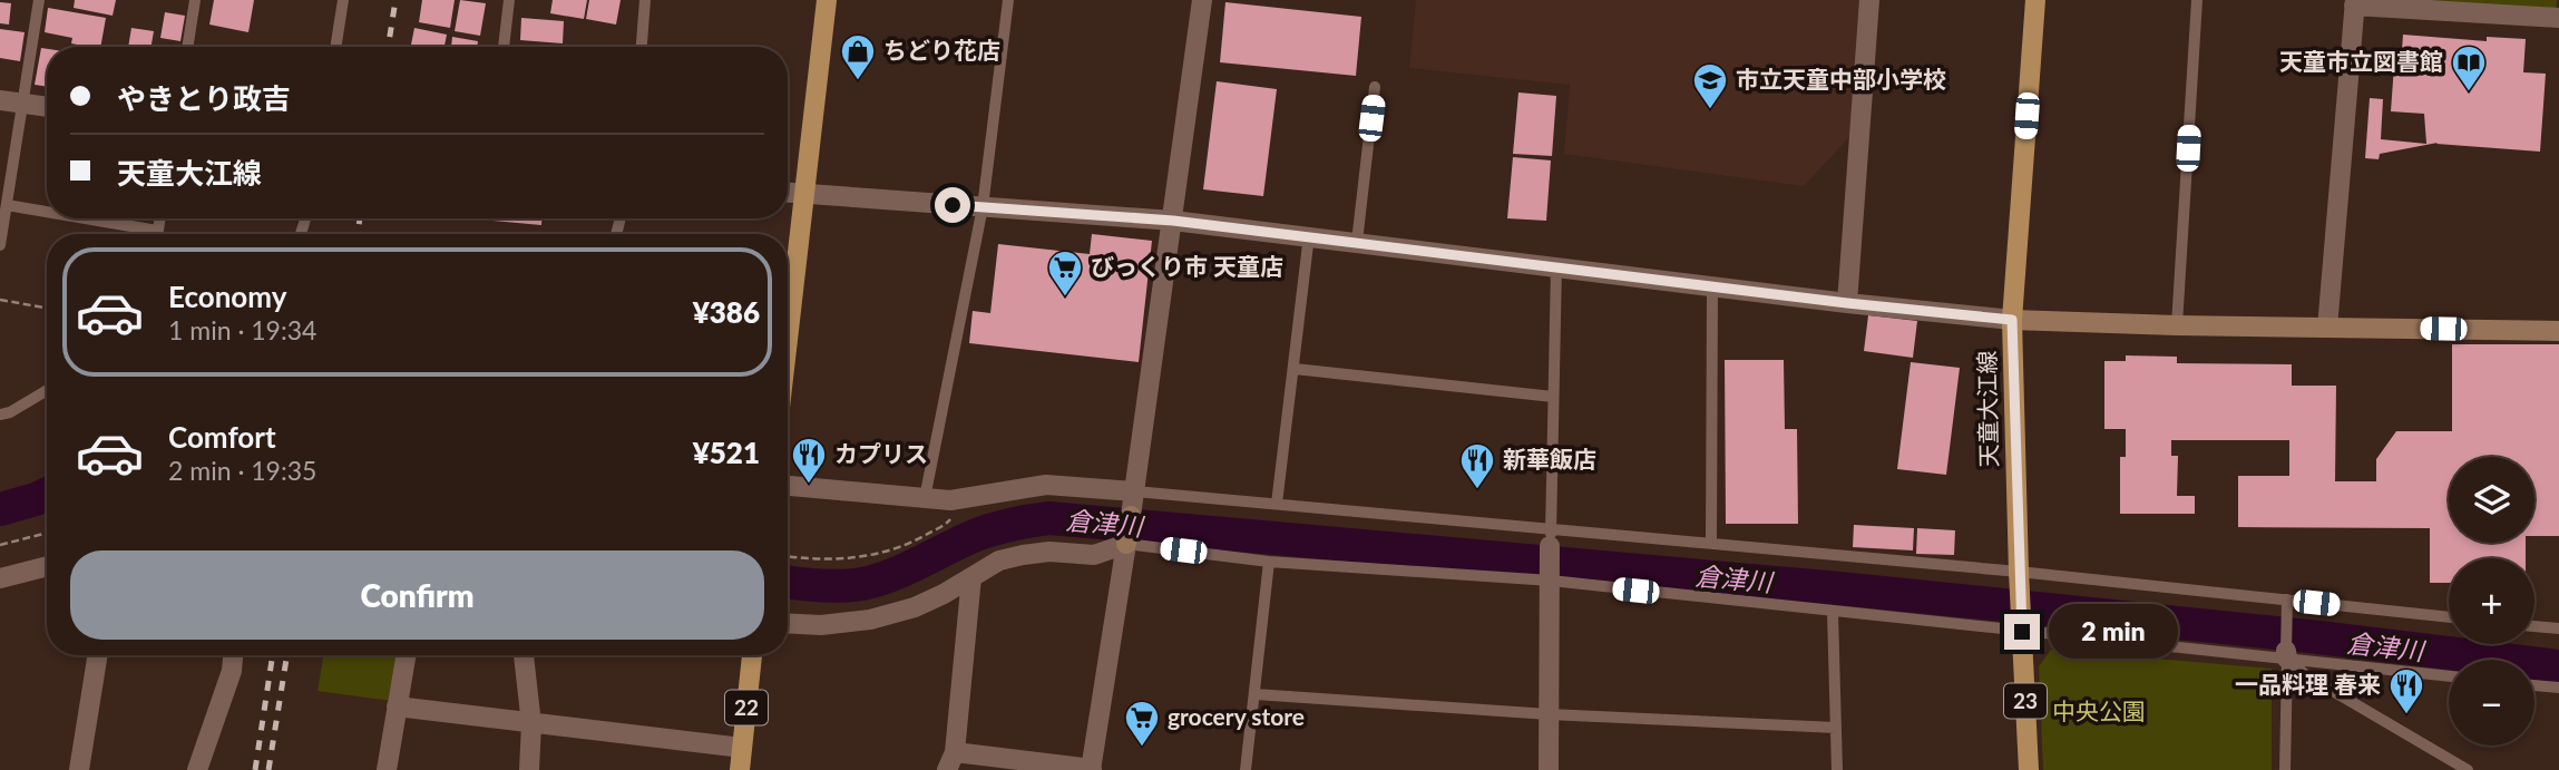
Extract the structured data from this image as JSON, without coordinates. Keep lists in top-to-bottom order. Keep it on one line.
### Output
{"streets":{"main road":["天童大江線","23","22"]},"water":["倉津川"],"parks":["中央公園"],"places":{"shop":["ちどり花店"],"library":["天童市立図書館"],"school or university":["市立天童中部小学校"],"supermarket":["びっくり市 天童店","grocery store"],"restaurant":["カプリス","新華飯店","一品料理 春来"]},"page":{"banner":["やきとり政吉","天童大江線"],"list":[{"name":"Economy","note":"1 min · 19:34","value":"¥386"},{"name":"Comfort","note":"2 min · 19:35","value":"¥521"}],"map_buttons":["+","−"],"buttons":"Confirm","bubble":"2 min"}}
